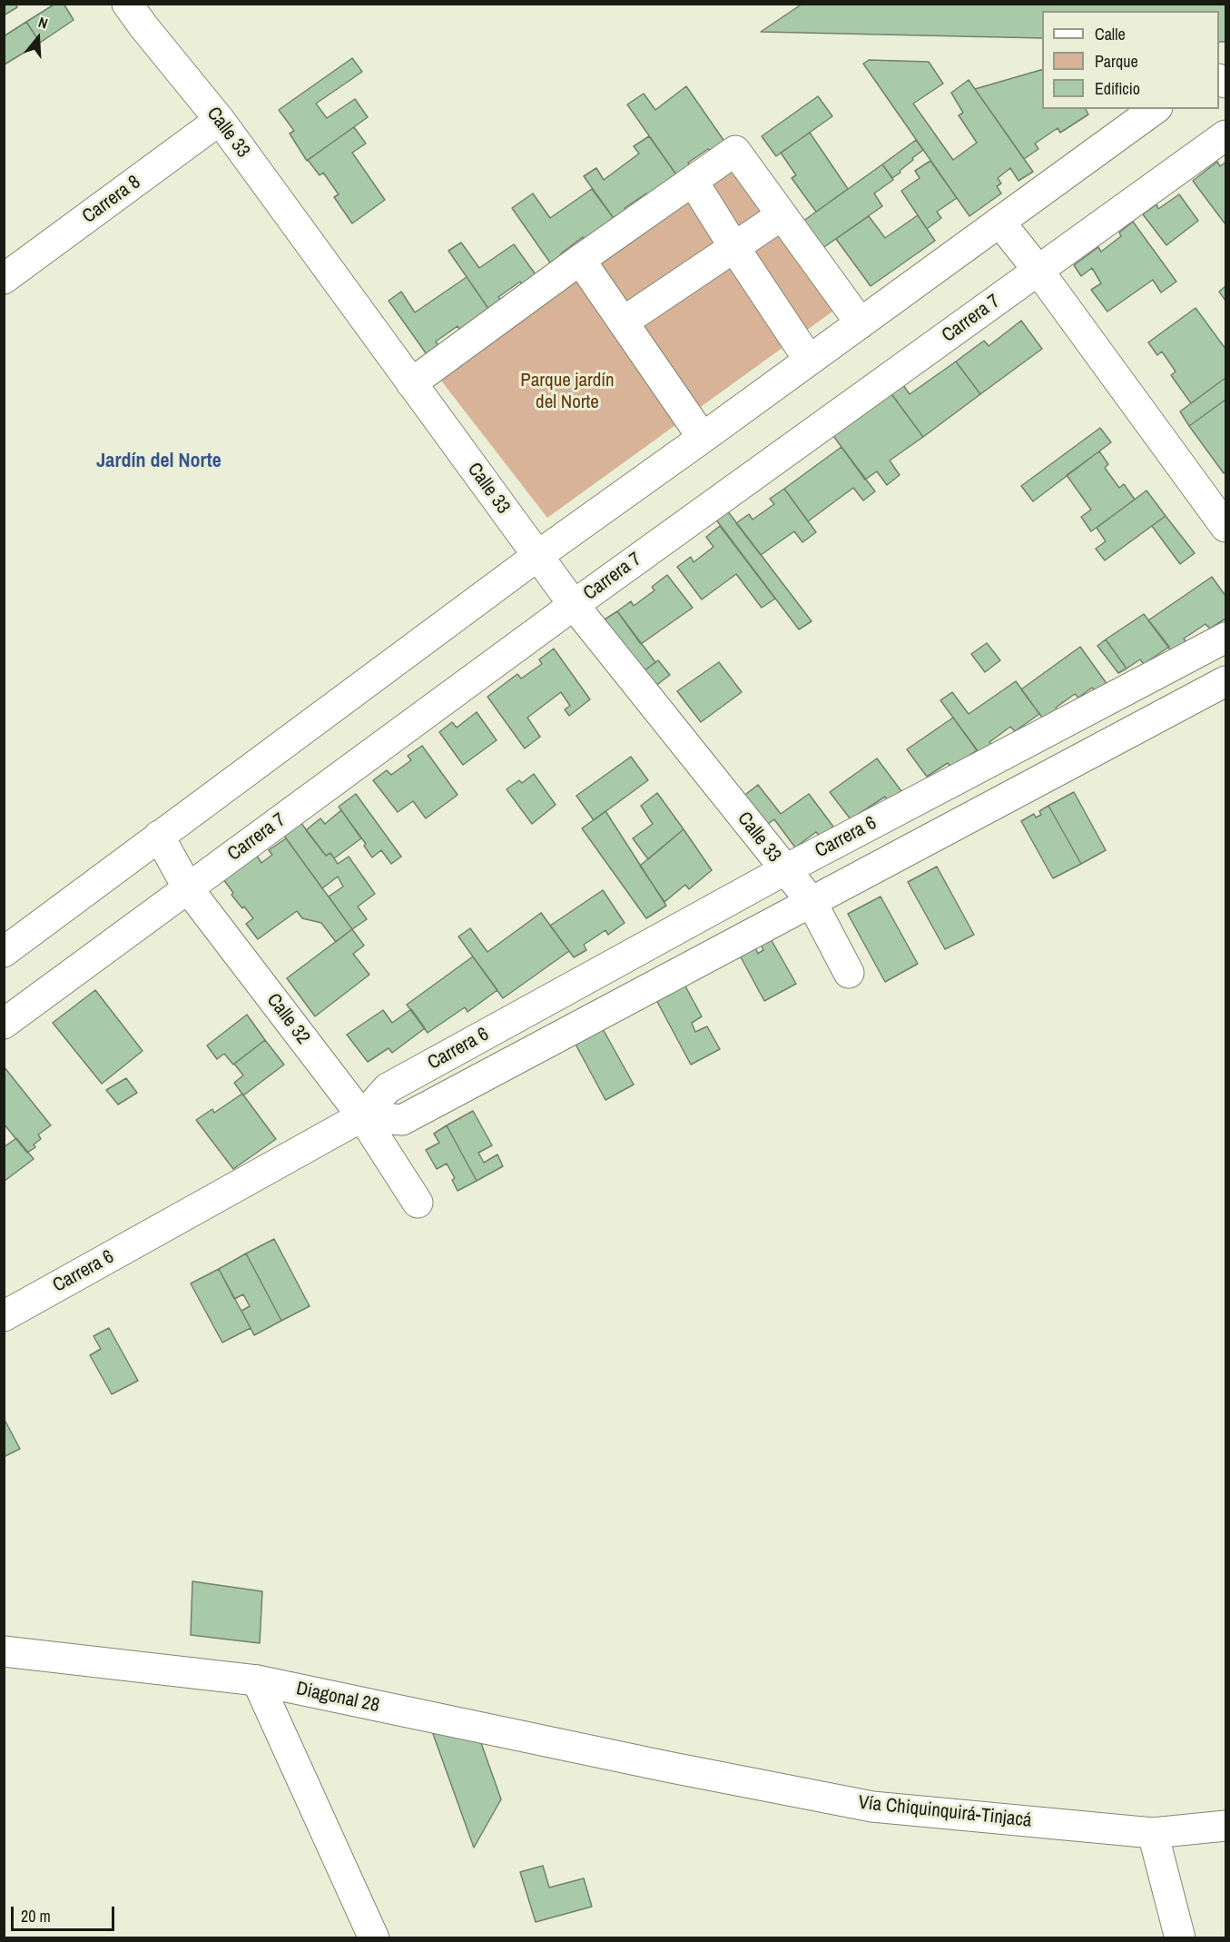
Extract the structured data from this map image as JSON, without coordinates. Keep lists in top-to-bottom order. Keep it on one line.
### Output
{"streets":{"street":["Calle 33","Carrera 8","Carrera 7","Carrera 6","Calle 32","Diagonal 28","Vía Chiquinquirá-Tinjacá"]},"crossings":[["Calle 33","Carrera 8"],["Calle 33","Carrera 7"],["Calle 33","Carrera 6"],["Carrera 7","Calle 32"],["Carrera 6","Calle 32"],["Diagonal 28","Vía Chiquinquirá-Tinjacá"]],"districts":["Jardín del Norte"],"parks":["Parque jardín del Norte"],"legend":["Calle","Parque","Edificio"],"scale_bar":"20 m","north":"top"}
